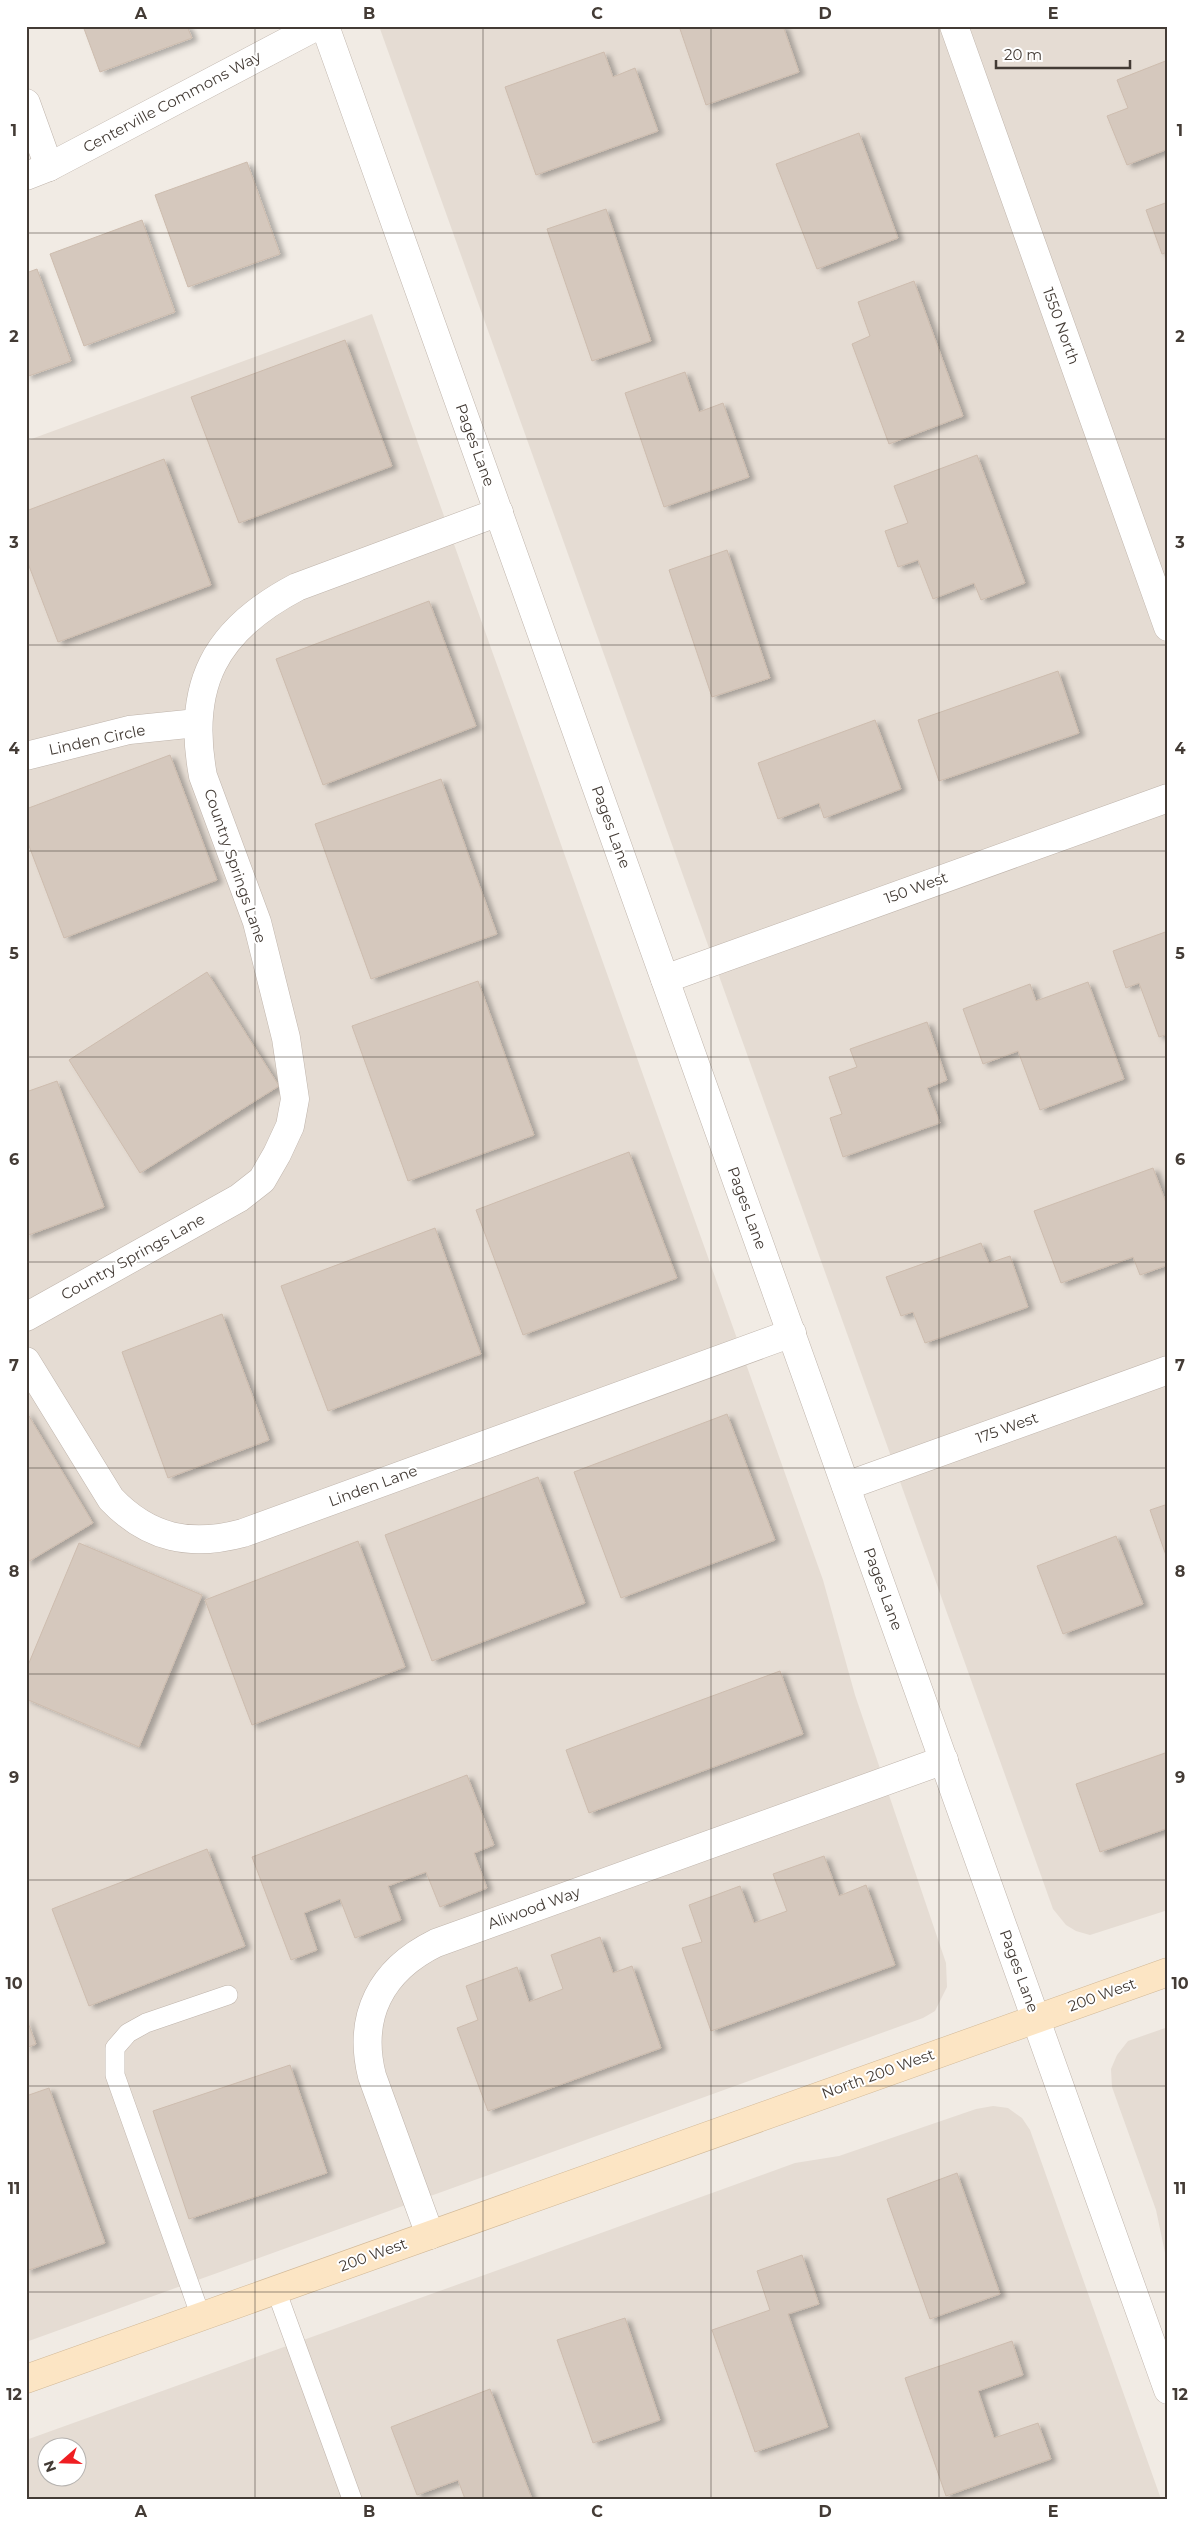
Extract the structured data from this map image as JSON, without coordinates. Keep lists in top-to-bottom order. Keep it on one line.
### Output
{"streets":{"main road":["200 West","North 200 West"],"street":["Centerville Commons Way","1550 North","Pages Lane","Linden Circle","Country Springs Lane","150 West","175 West","Linden Lane","Aliwood Way"]},"crossings":[["Pages Lane","Country Springs Lane"],["Pages Lane","150 West"],["Pages Lane","175 West"],["Pages Lane","Linden Lane"],["Pages Lane","Aliwood Way"],["Pages Lane","200 West"],["Pages Lane","North 200 West"],["Linden Circle","Country Springs Lane"],["Aliwood Way","200 West"],["200 West","North 200 West"]],"scale_bar":"20 m","north":"left","grid":{"columns":["A","B","C","D","E"],"rows":["1","2","3","4","5","6","7","8","9","10","11","12"]}}
